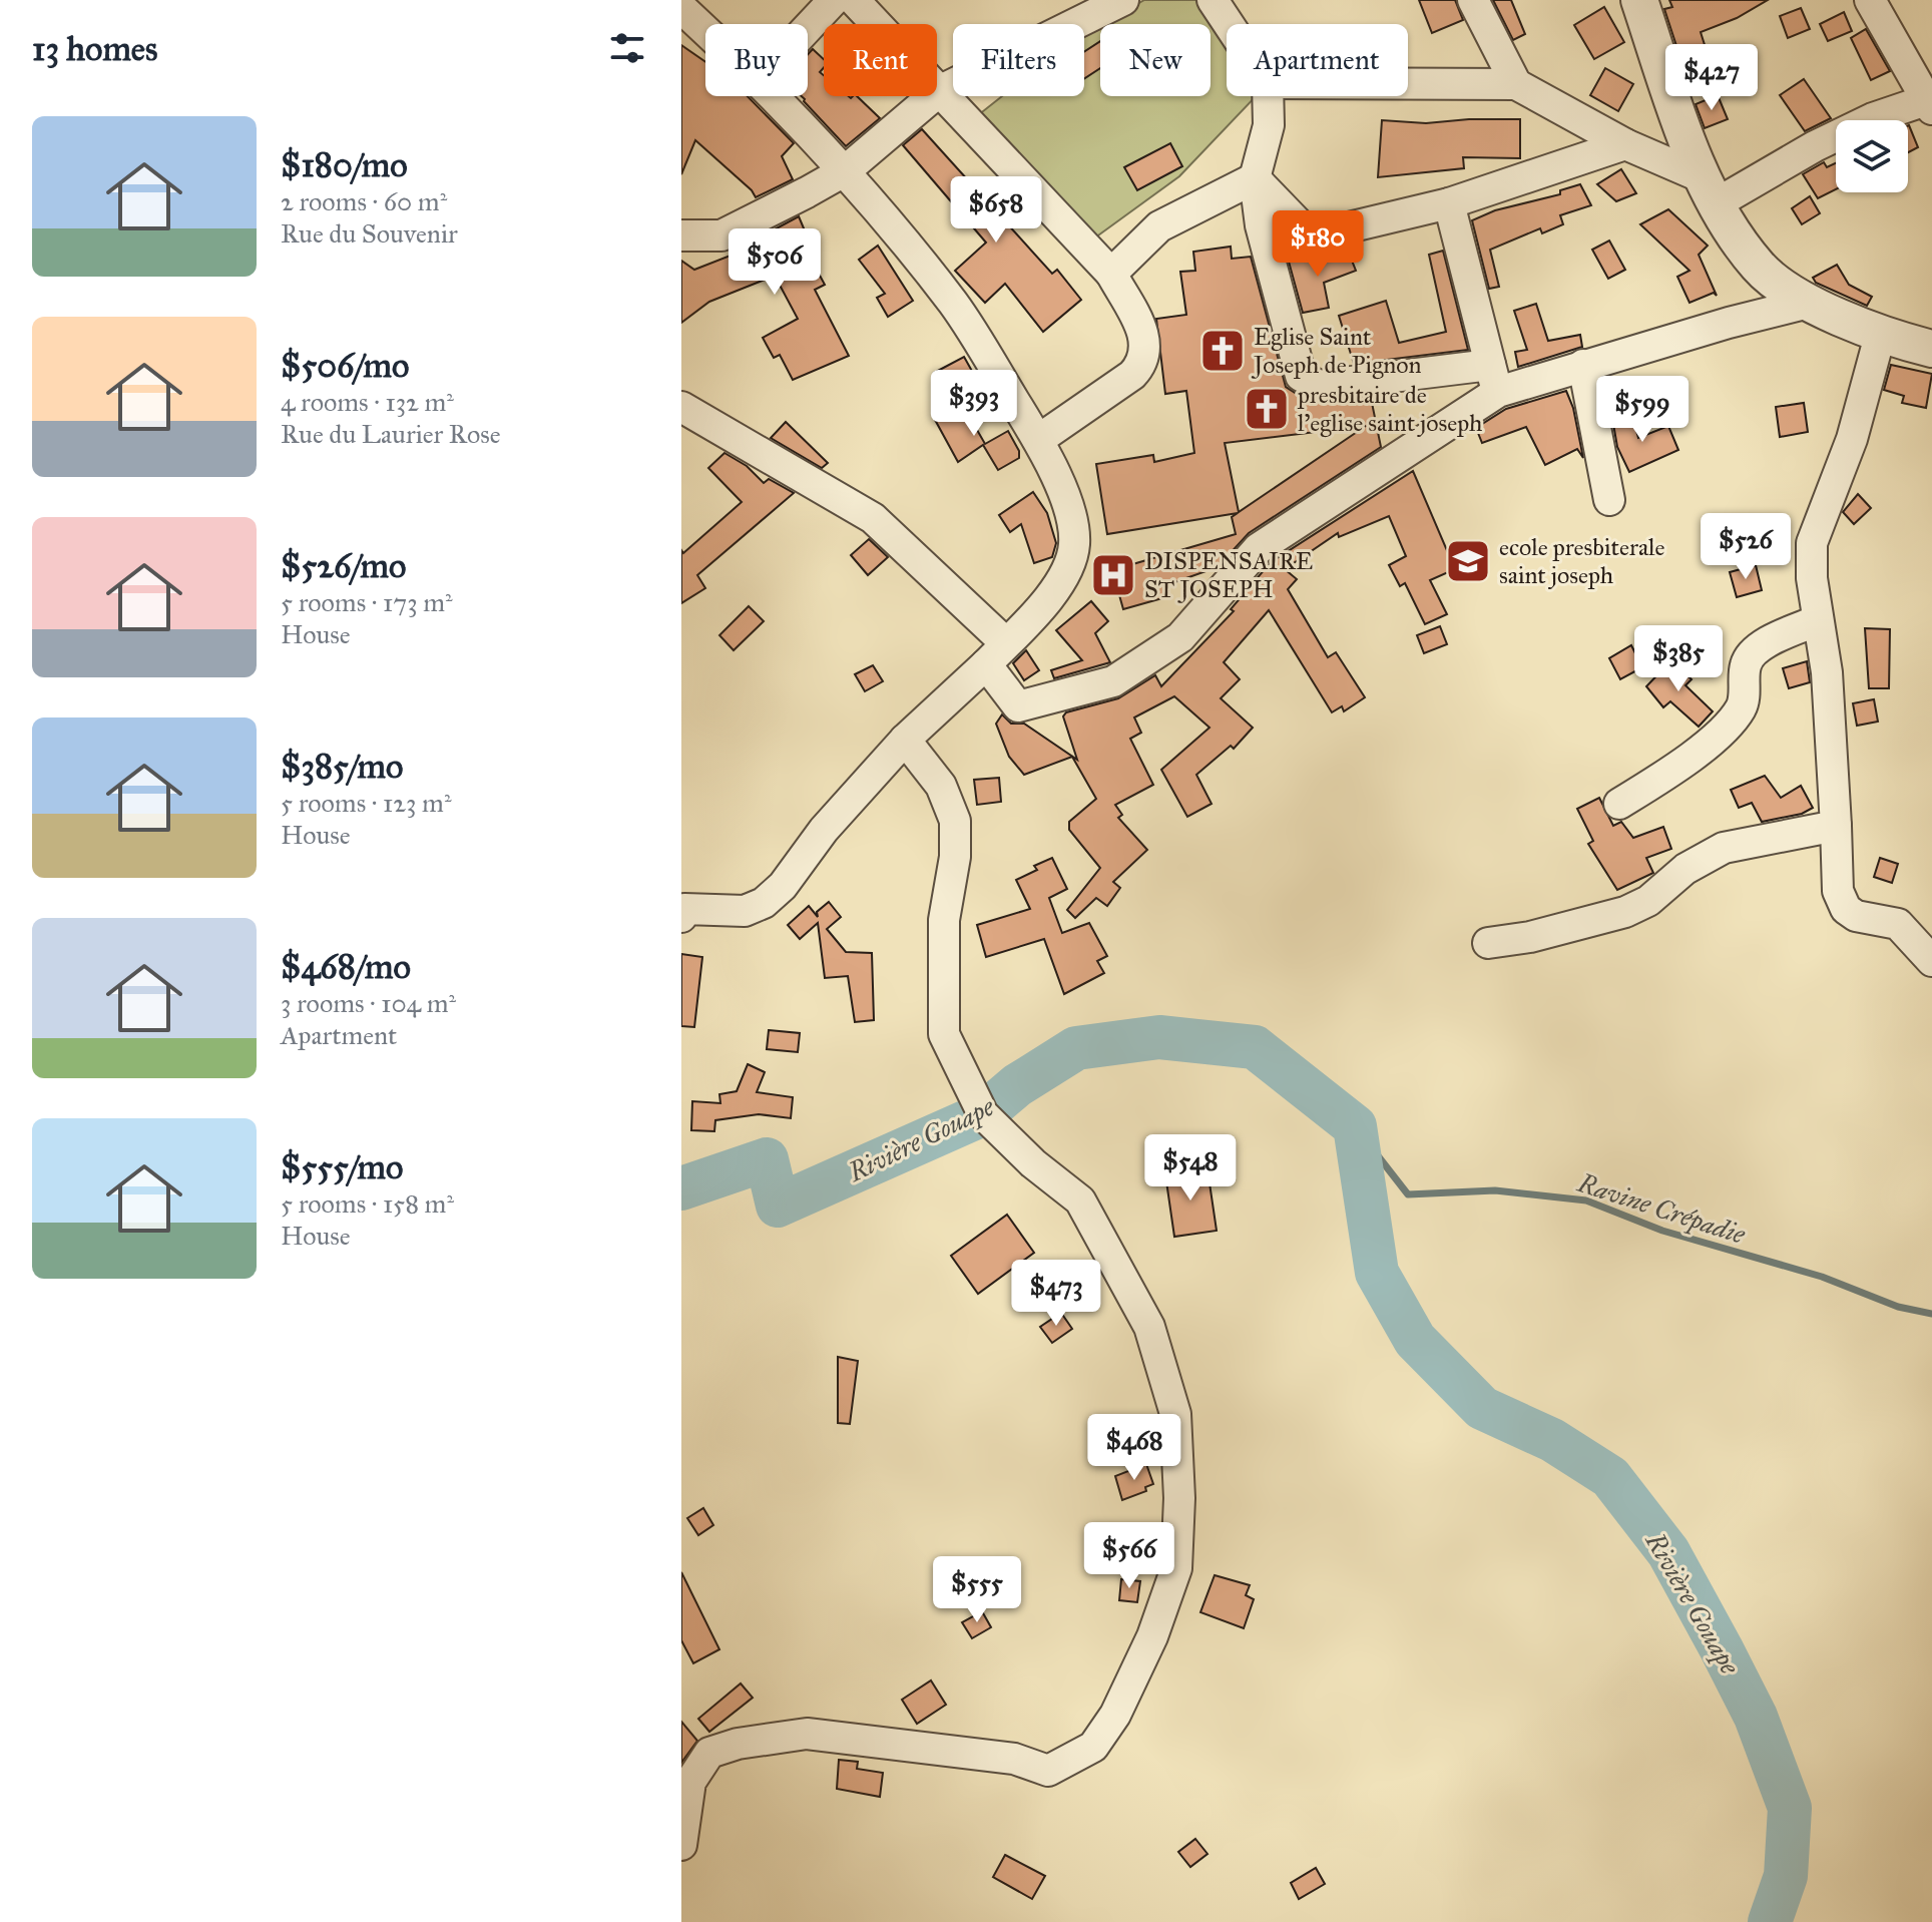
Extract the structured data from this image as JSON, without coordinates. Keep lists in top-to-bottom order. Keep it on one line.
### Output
{"water":["Rivière Gouape","Ravine Crépadie"],"places":{"church":["Eglise Saint Joseph de Pignon","presbitaire de l'eglise saint joseph"],"school or university":["ecole presbiterale saint joseph"],"hospital":["DISPENSAIRE ST JOSEPH"]},"page":{"heading":"13 homes","chip":["Buy","Rent","Filters","New","Apartment"],"price":["$427","$658","$180","$506","$393","$599","$526","$385","$548","$473","$468","$566","$555"],"list":[{"name":"$180/mo","note":"2 rooms · 60 m² · Rue du Souvenir"},{"name":"$506/mo","note":"4 rooms · 132 m² · Rue du Laurier Rose"},{"name":"$526/mo","note":"5 rooms · 173 m² · House"},{"name":"$385/mo","note":"5 rooms · 123 m² · House"},{"name":"$468/mo","note":"3 rooms · 104 m² · Apartment"},{"name":"$555/mo","note":"5 rooms · 158 m² · House"}]}}
